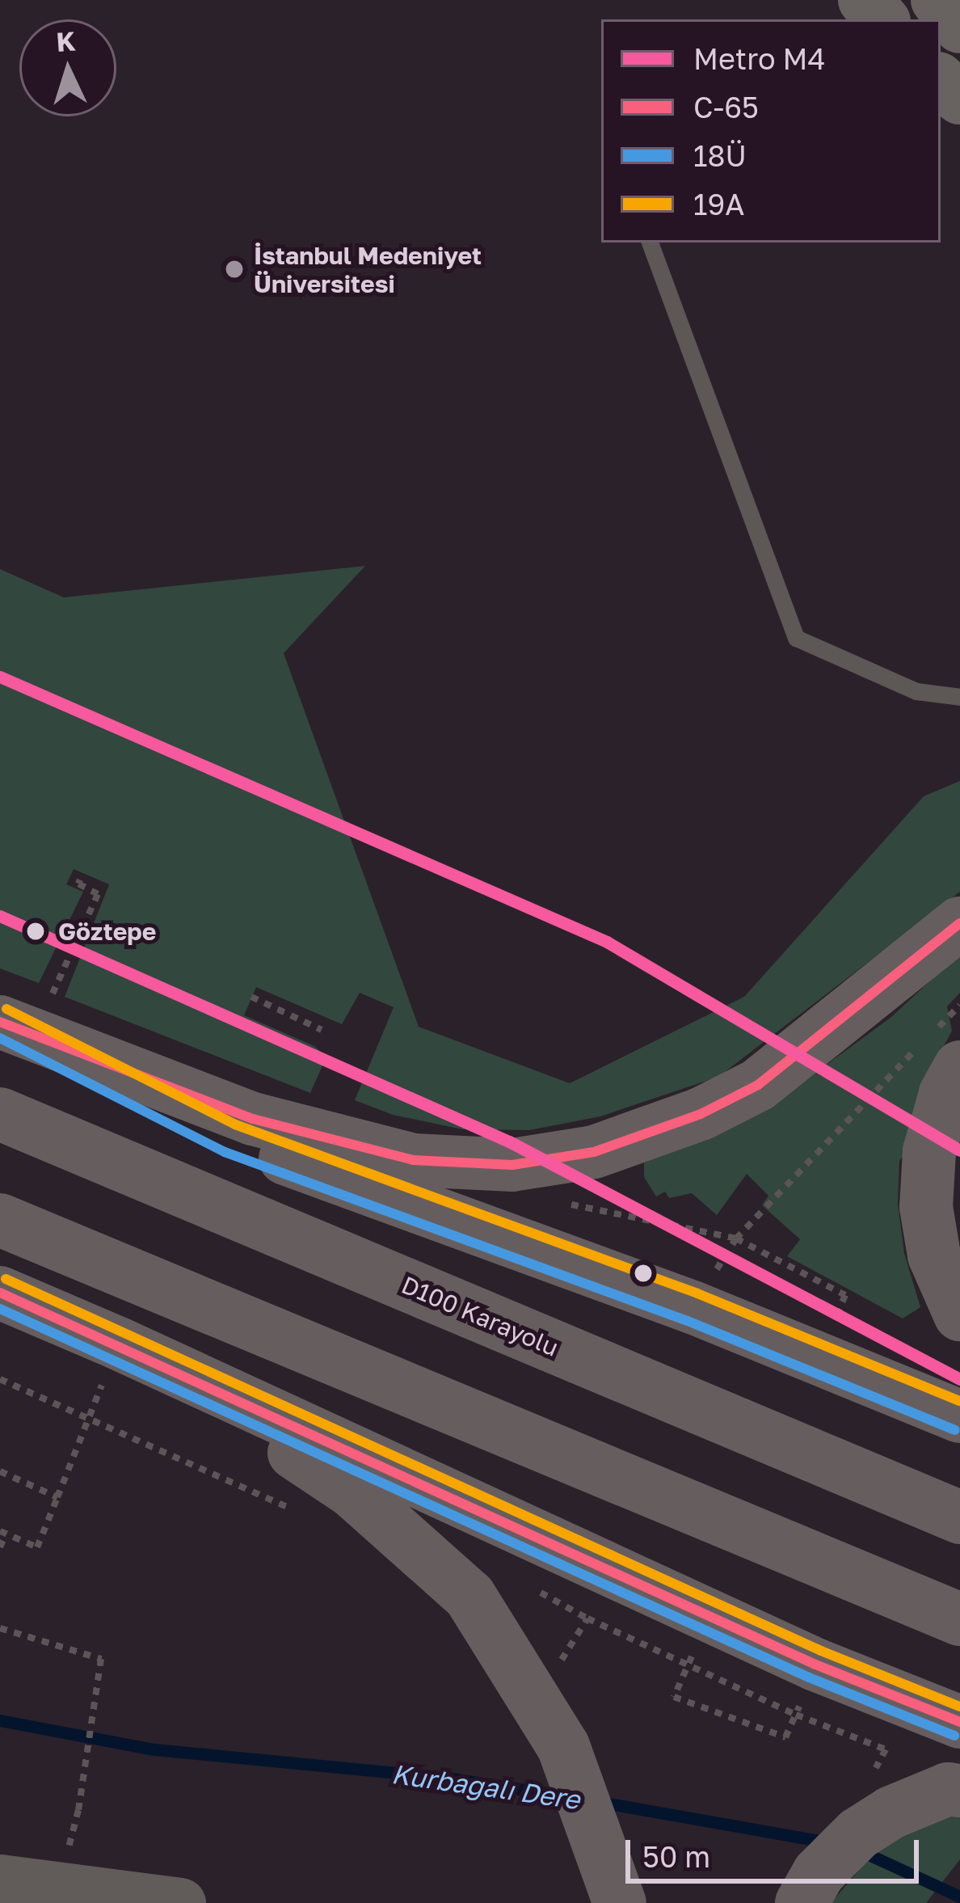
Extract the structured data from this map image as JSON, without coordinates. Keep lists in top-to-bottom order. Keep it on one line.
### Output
{"streets":{"highway":["D100 Karayolu"]},"water":["Kurbağalı Dere"],"places":["İstanbul Medeniyet Üniversitesi","Göztepe"],"lines":["metro line M4","transit line C-65","transit line 19A","transit line 18Ü"],"legend":["Metro M4","C-65","18Ü","19A"],"scale_bar":"50 m","north":"top"}
